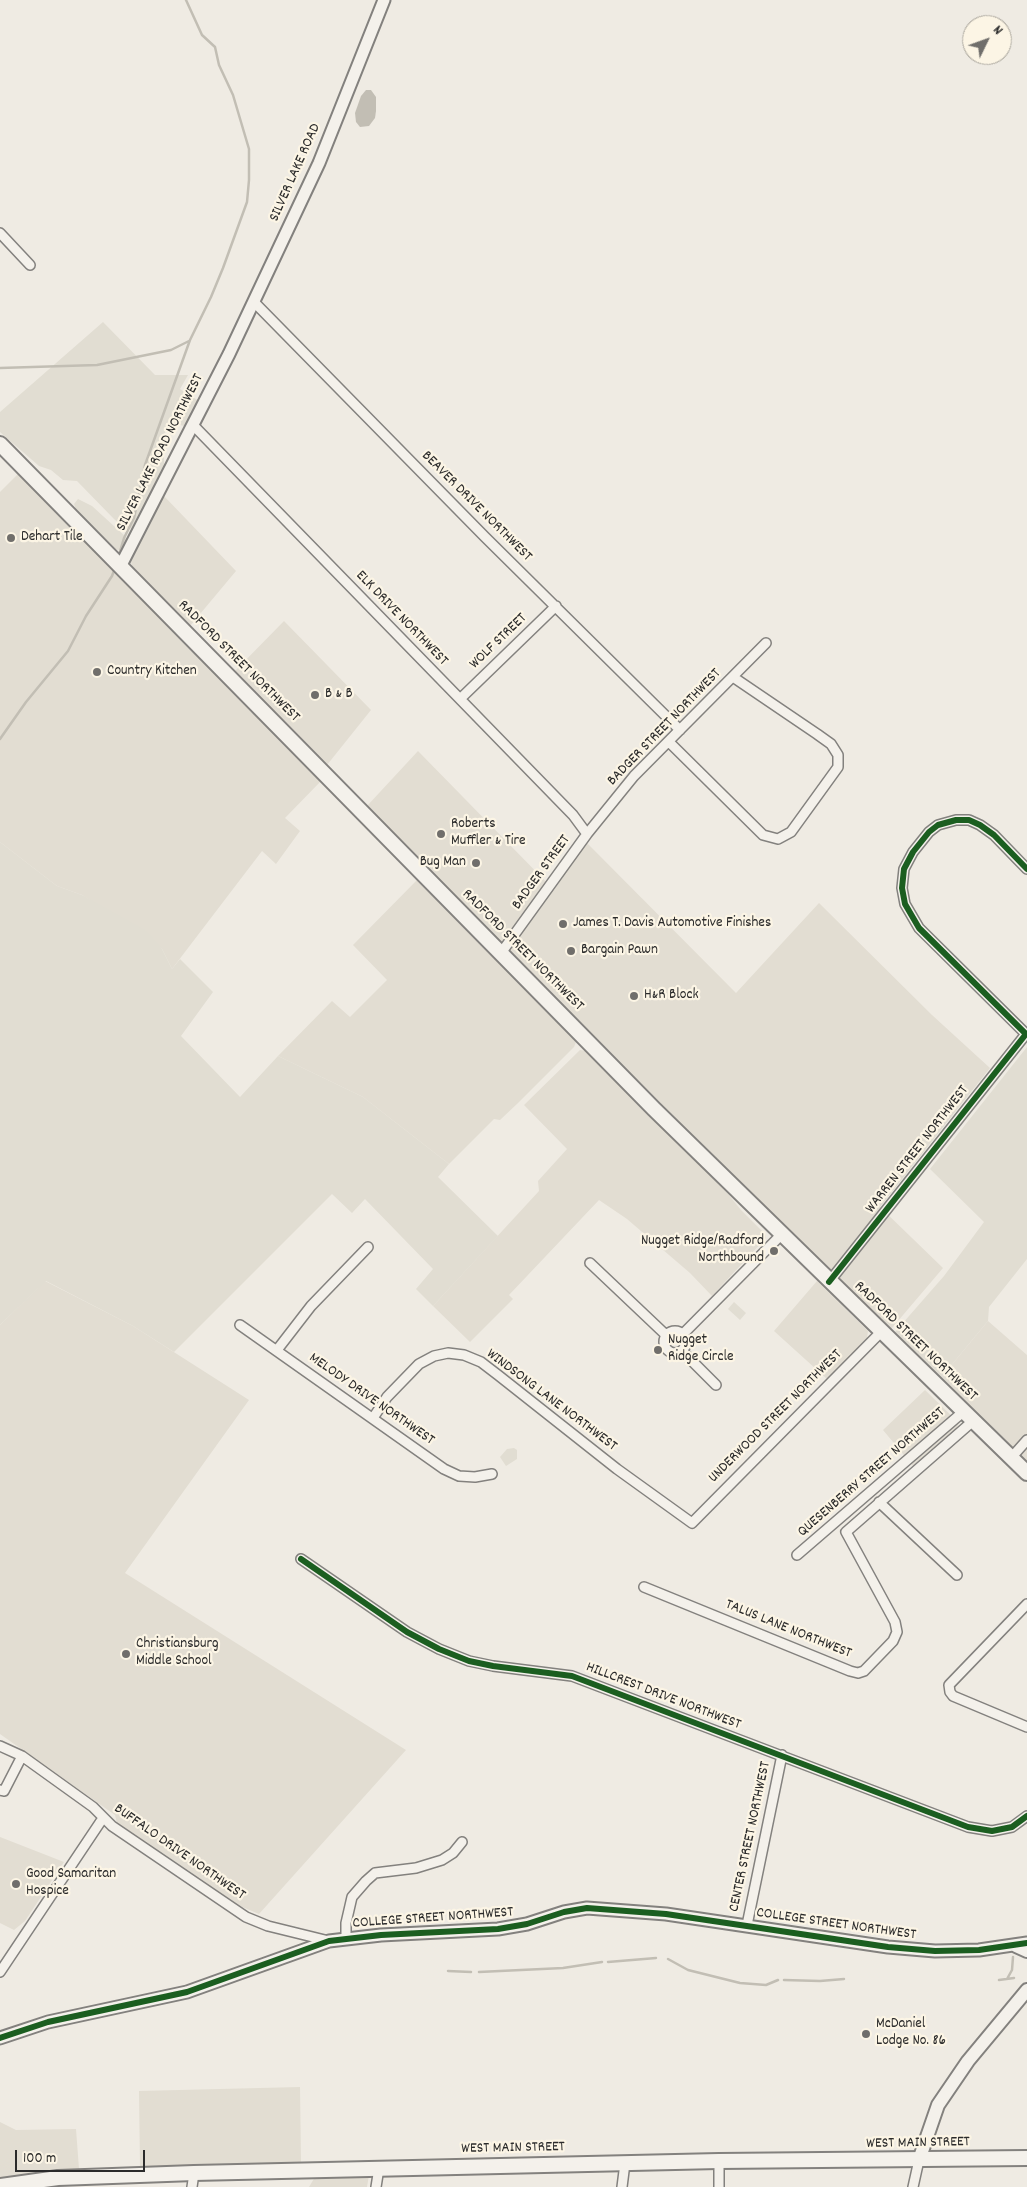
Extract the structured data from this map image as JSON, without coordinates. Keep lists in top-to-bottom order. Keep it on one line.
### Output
{"streets":{"main road":["RADFORD STREET NORTHWEST","WEST MAIN STREET"],"street":["SILVER LAKE ROAD","SILVER LAKE ROAD NORTHWEST","BEAVER DRIVE NORTHWEST","ELK DRIVE NORTHWEST","WOLF STREET","BADGER STREET NORTHWEST","BADGER STREET","WARREN STREET NORTHWEST","MELODY DRIVE NORTHWEST","WINDSONG LANE NORTHWEST","UNDERWOOD STREET NORTHWEST","QUESENBERRY STREET NORTHWEST","TALUS LANE NORTHWEST","HILLCREST DRIVE NORTHWEST","CENTER STREET NORTHWEST","BUFFALO DRIVE NORTHWEST","COLLEGE STREET NORTHWEST"]},"crossings":[["SILVER LAKE ROAD","SILVER LAKE ROAD NORTHWEST"],["SILVER LAKE ROAD","BEAVER DRIVE NORTHWEST"],["SILVER LAKE ROAD NORTHWEST","ELK DRIVE NORTHWEST"],["SILVER LAKE ROAD NORTHWEST","RADFORD STREET NORTHWEST"],["BEAVER DRIVE NORTHWEST","WOLF STREET"],["BEAVER DRIVE NORTHWEST","BADGER STREET NORTHWEST"],["ELK DRIVE NORTHWEST","WOLF STREET"],["ELK DRIVE NORTHWEST","BADGER STREET NORTHWEST"],["ELK DRIVE NORTHWEST","BADGER STREET"],["RADFORD STREET NORTHWEST","BADGER STREET"],["RADFORD STREET NORTHWEST","WARREN STREET NORTHWEST"],["RADFORD STREET NORTHWEST","UNDERWOOD STREET NORTHWEST"],["RADFORD STREET NORTHWEST","QUESENBERRY STREET NORTHWEST"],["RADFORD STREET NORTHWEST","TALUS LANE NORTHWEST"],["BADGER STREET NORTHWEST","BADGER STREET"],["MELODY DRIVE NORTHWEST","WINDSONG LANE NORTHWEST"],["WINDSONG LANE NORTHWEST","UNDERWOOD STREET NORTHWEST"],["QUESENBERRY STREET NORTHWEST","TALUS LANE NORTHWEST"],["HILLCREST DRIVE NORTHWEST","CENTER STREET NORTHWEST"],["CENTER STREET NORTHWEST","COLLEGE STREET NORTHWEST"],["BUFFALO DRIVE NORTHWEST","COLLEGE STREET NORTHWEST"]],"places":["Dehart Tile","Country Kitchen","B & B","Roberts Muffler & Tire","Bug Man","James T. Davis Automotive Finishes","Bargain Pawn","H&R Block","Nugget Ridge/Radford Northbound","Nugget Ridge Circle","Christiansburg Middle School","Good Samaritan Hospice","McDaniel Lodge No. 86"],"scale_bar":"100 m","north":"top right"}
